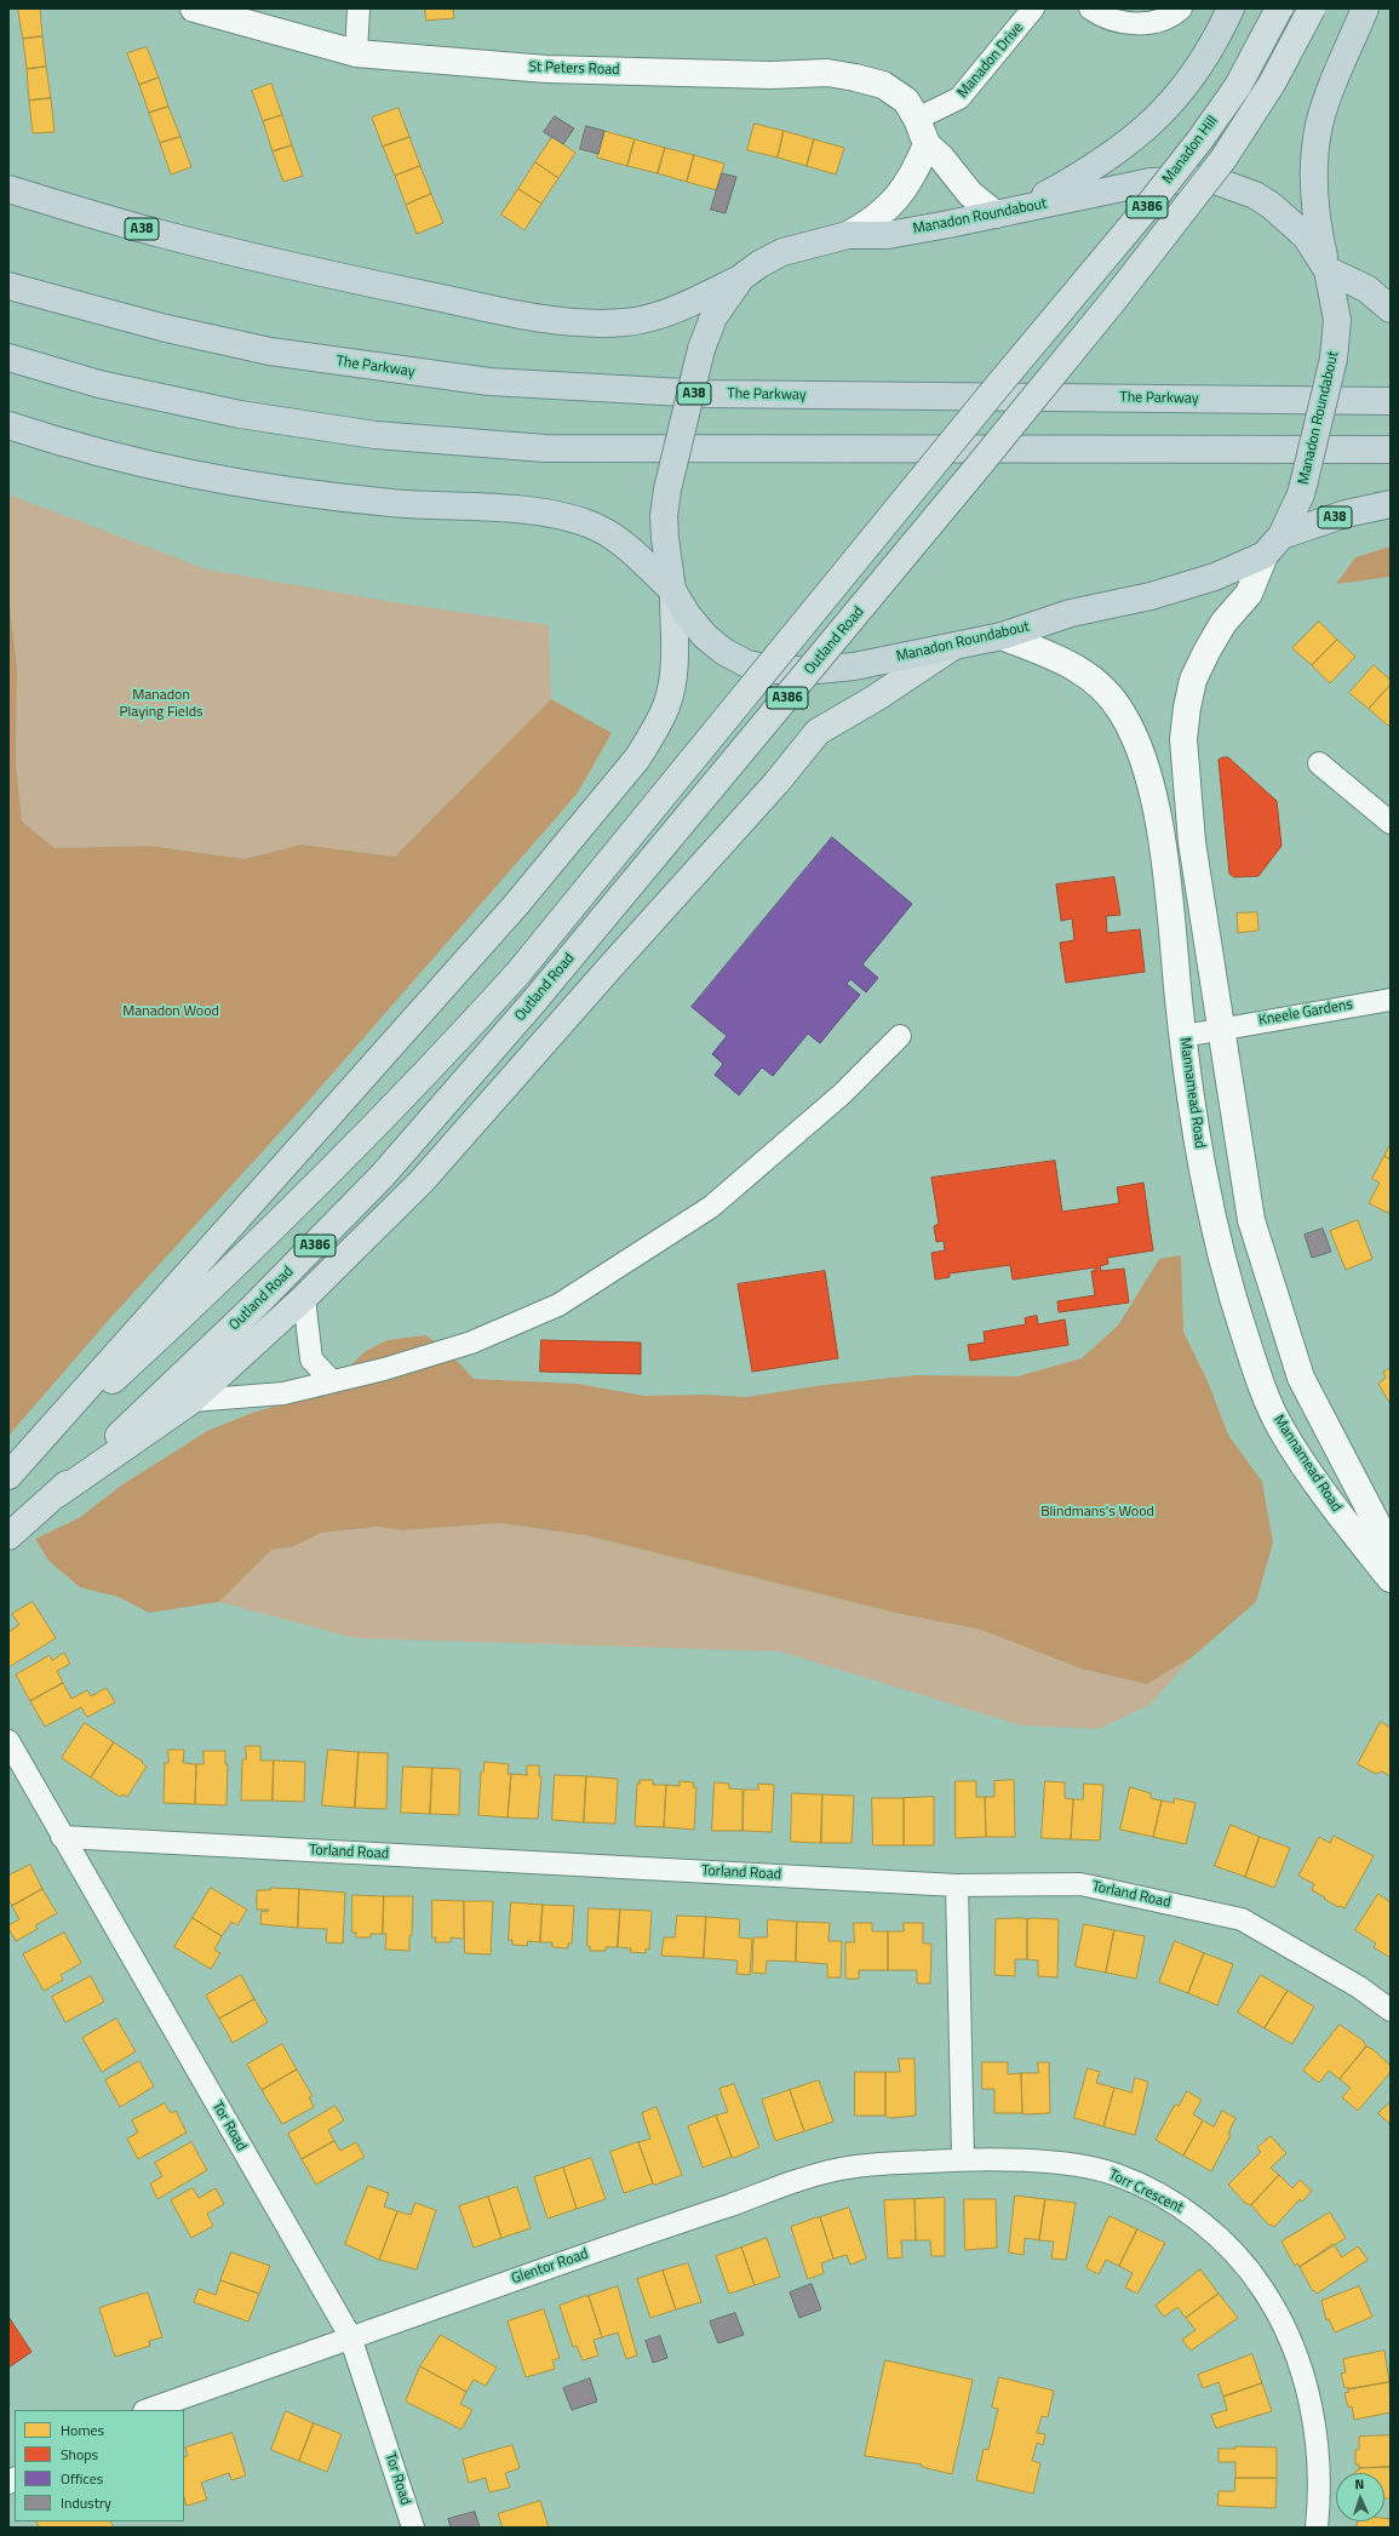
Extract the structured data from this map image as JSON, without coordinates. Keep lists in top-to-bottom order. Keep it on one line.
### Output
{"streets":{"highway":["Manadon Roundabout","A38","The Parkway"],"main road":["St Peters Road","Manadon Hill","A386","Outland Road","Mannamead Road"],"street":["Manadon Drive","Kneele Gardens","Torland Road","Tor Road","Torr Crescent","Glentor Road"]},"crossings":[["Manadon Drive","St Peters Road"],["St Peters Road","Manadon Roundabout"],["Manadon Hill","Outland Road"],["Manadon Roundabout","A38"],["Manadon Roundabout","Mannamead Road"],["A38","Mannamead Road"],["Kneele Gardens","Mannamead Road"],["Torland Road","Tor Road"],["Tor Road","Glentor Road"],["Torr Crescent","Glentor Road"]],"parks":["Manadon Playing Fields","Manadon Wood","Blindmans's Wood"],"legend":["Homes","Shops","Offices","Industry"],"north":"top"}
